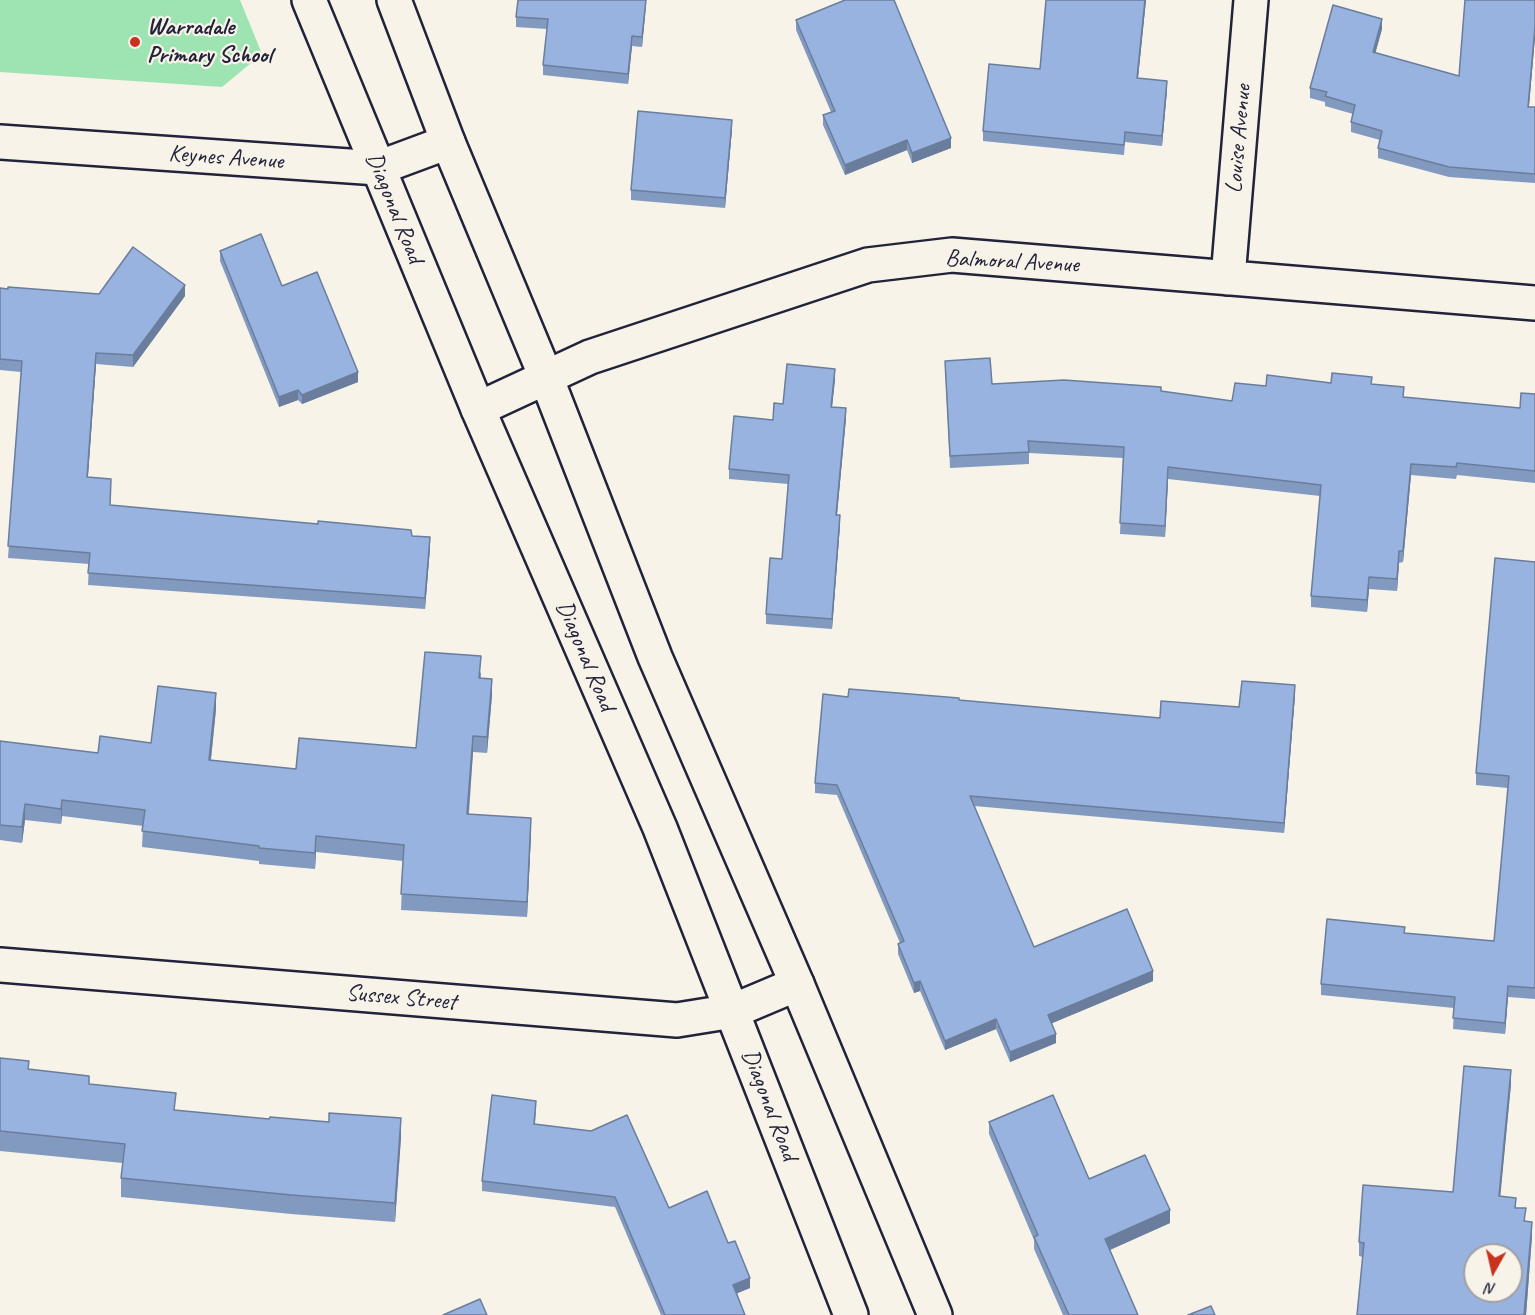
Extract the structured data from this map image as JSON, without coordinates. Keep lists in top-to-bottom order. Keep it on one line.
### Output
{"streets":{"main road":["Louise Avenue","Keynes Avenue","Diagonal Road","Balmoral Avenue","Sussex Street"]},"crossings":[["Louise Avenue","Balmoral Avenue"],["Keynes Avenue","Diagonal Road"],["Diagonal Road","Balmoral Avenue"],["Diagonal Road","Sussex Street"]],"places":["Warradale Primary School"],"north":"bottom"}
